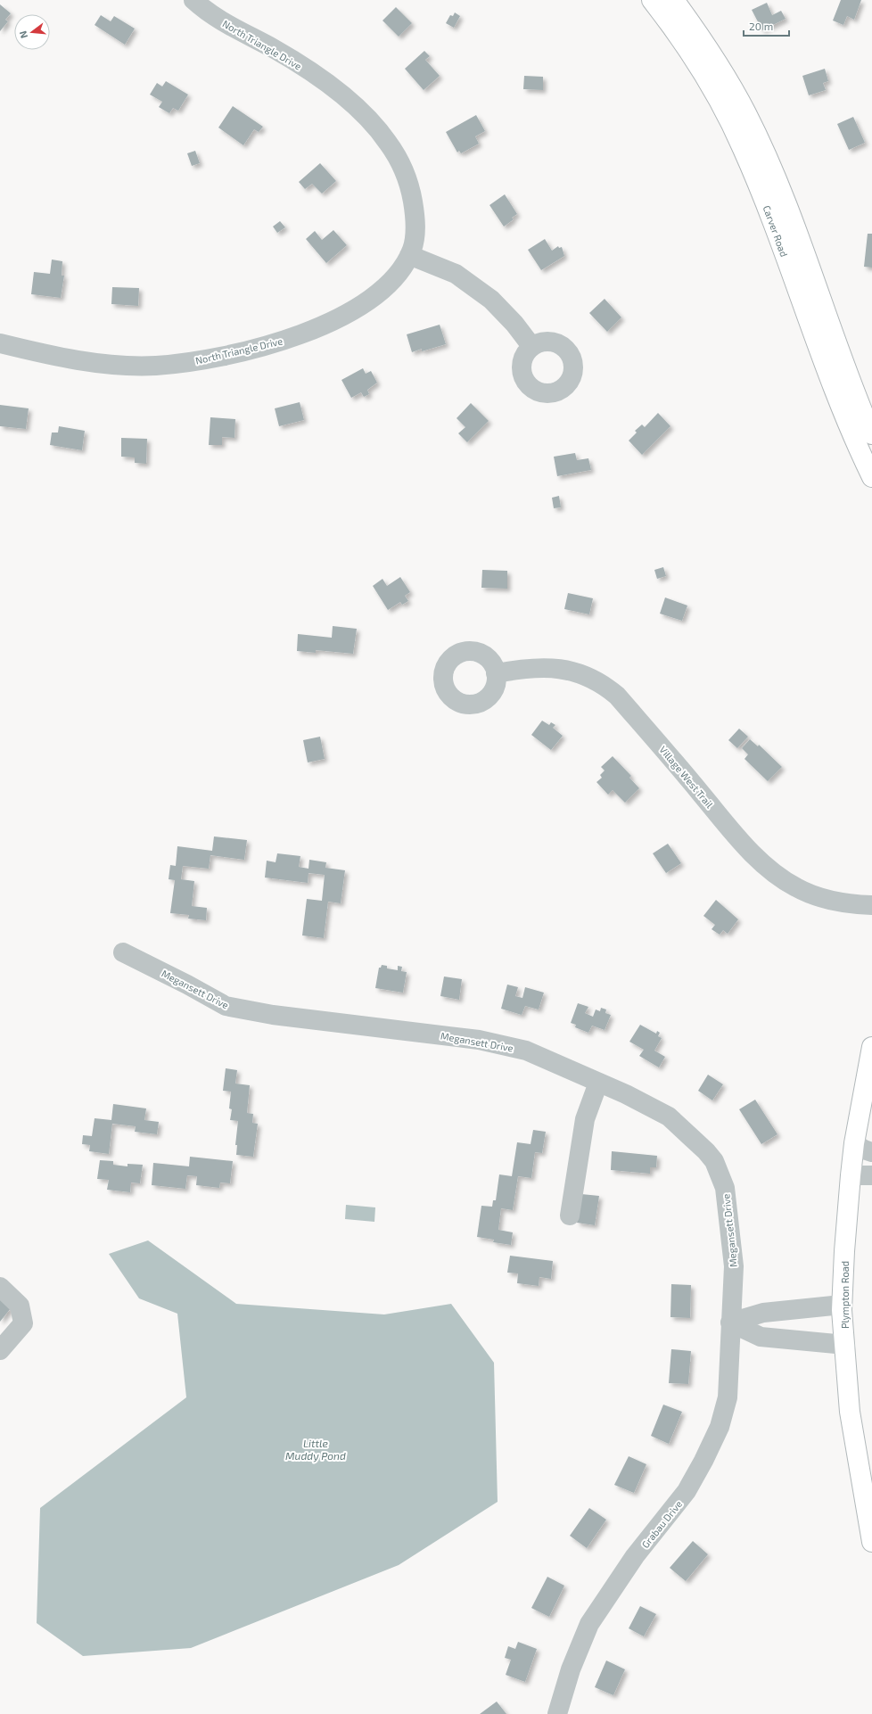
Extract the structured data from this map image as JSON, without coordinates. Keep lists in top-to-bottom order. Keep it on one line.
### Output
{"streets":{"main road":["Carver Road","Plympton Road"],"street":["North Triangle Drive","Village West Trail","Megansett Drive","Grabau Drive"]},"crossings":[["Megansett Drive","Grabau Drive"]],"water":["Little Muddy Pond"],"scale_bar":"20 m","north":"left"}
